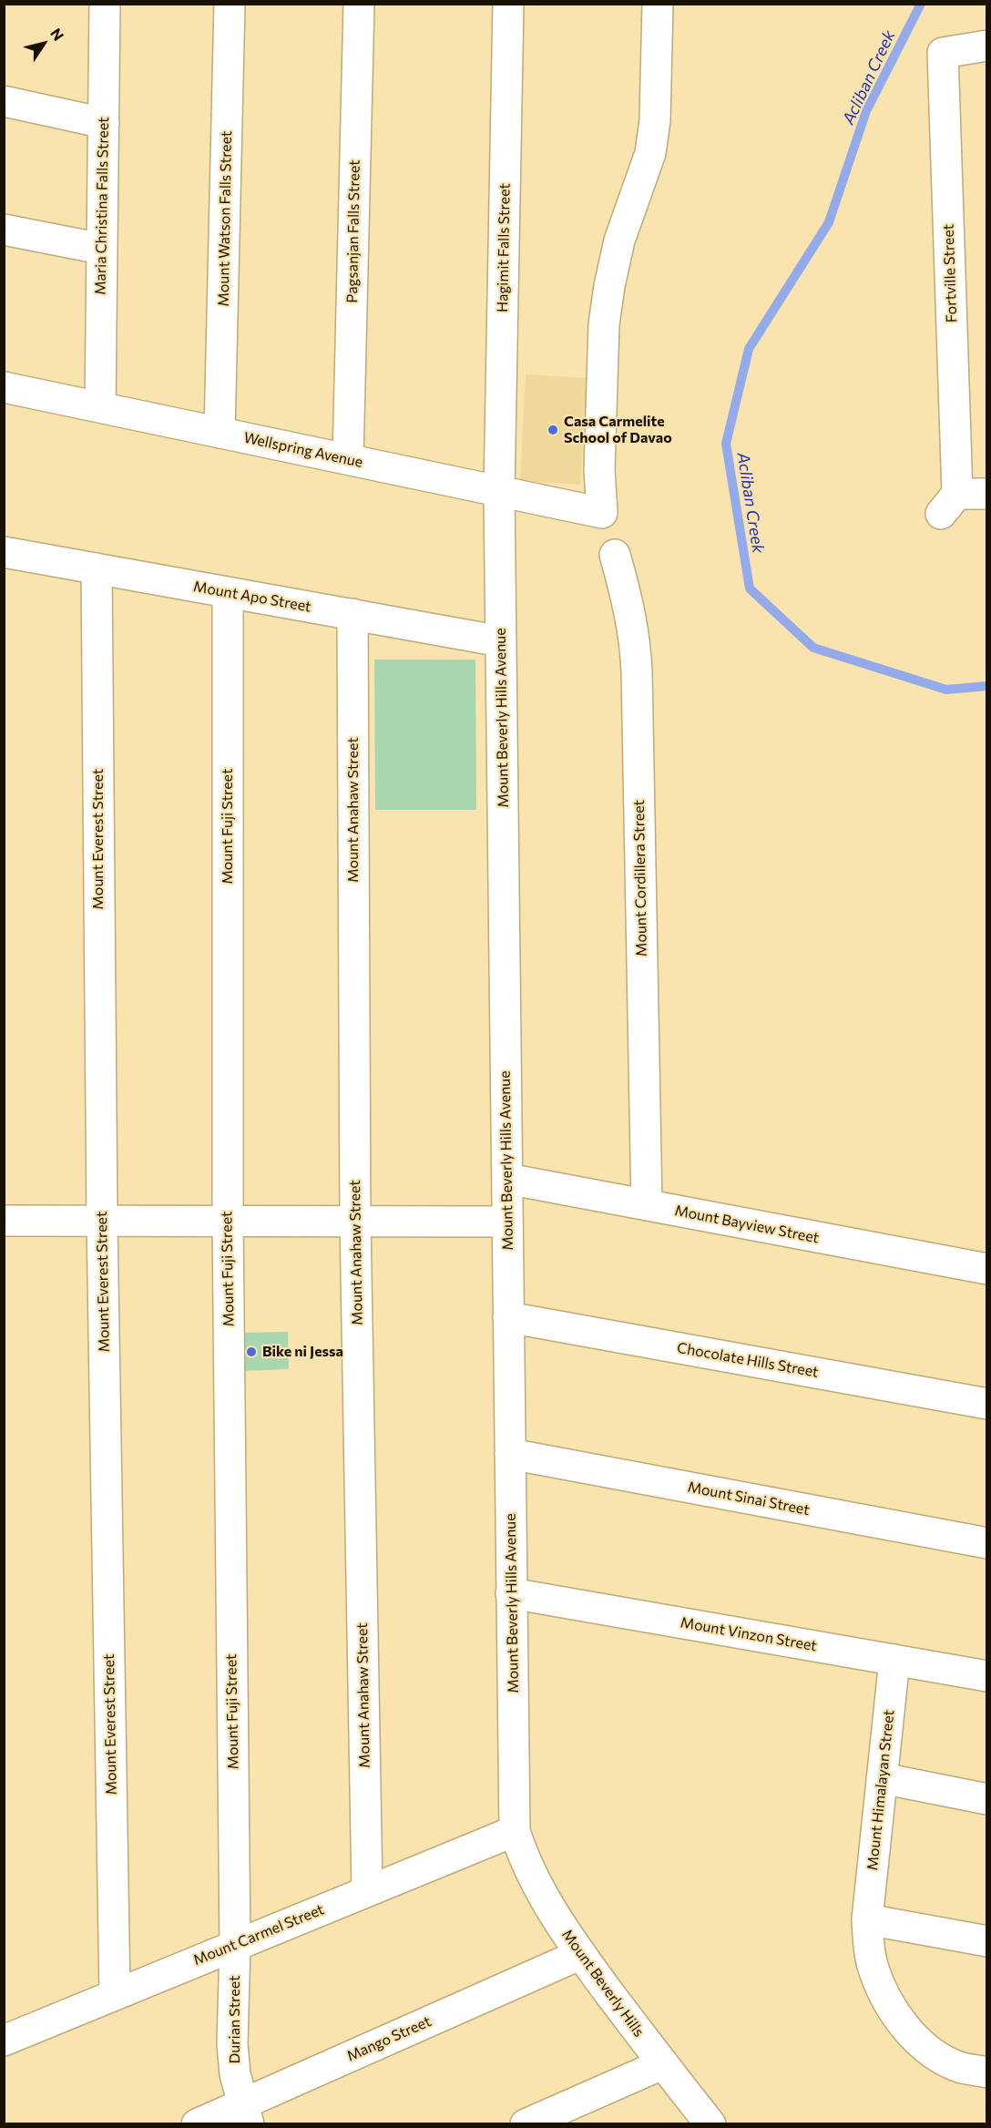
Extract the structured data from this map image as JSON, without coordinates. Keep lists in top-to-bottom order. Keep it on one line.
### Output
{"streets":{"street":["Maria Christina Falls Street","Mount Watson Falls Street","Pagsanjan Falls Street","Hagimit Falls Street","Fortville Street","Wellspring Avenue","Mount Apo Street","Mount Beverly Hills Avenue","Mount Anahaw Street","Mount Fuji Street","Mount Everest Street","Mount Cordillera Street","Mount Bayview Street","Chocolate Hills Street","Mount Sinai Street","Mount Vinzon Street","Mount Himalayan Street","Mount Carmel Street","Mount Beverly Hills","Durian Street","Mango Street"]},"crossings":[["Maria Christina Falls Street","Wellspring Avenue"],["Mount Watson Falls Street","Wellspring Avenue"],["Pagsanjan Falls Street","Wellspring Avenue"],["Hagimit Falls Street","Wellspring Avenue"],["Hagimit Falls Street","Mount Beverly Hills Avenue"],["Wellspring Avenue","Mount Beverly Hills Avenue"],["Mount Apo Street","Mount Beverly Hills Avenue"],["Mount Apo Street","Mount Anahaw Street"],["Mount Apo Street","Mount Fuji Street"],["Mount Apo Street","Mount Everest Street"],["Mount Beverly Hills Avenue","Mount Bayview Street"],["Mount Beverly Hills Avenue","Chocolate Hills Street"],["Mount Beverly Hills Avenue","Mount Sinai Street"],["Mount Beverly Hills Avenue","Mount Vinzon Street"],["Mount Beverly Hills Avenue","Mount Carmel Street"],["Mount Beverly Hills Avenue","Mount Beverly Hills"],["Mount Anahaw Street","Mount Carmel Street"],["Mount Fuji Street","Mount Carmel Street"],["Mount Fuji Street","Durian Street"],["Mount Everest Street","Mount Carmel Street"],["Mount Cordillera Street","Mount Bayview Street"],["Mount Vinzon Street","Mount Himalayan Street"],["Mount Carmel Street","Mount Beverly Hills"],["Mount Carmel Street","Durian Street"],["Mount Beverly Hills","Mango Street"],["Durian Street","Mango Street"]],"water":["Acliban Creek"],"places":["Casa Carmelite School of Davao","Bike ni Jessa"],"north":"top right"}
